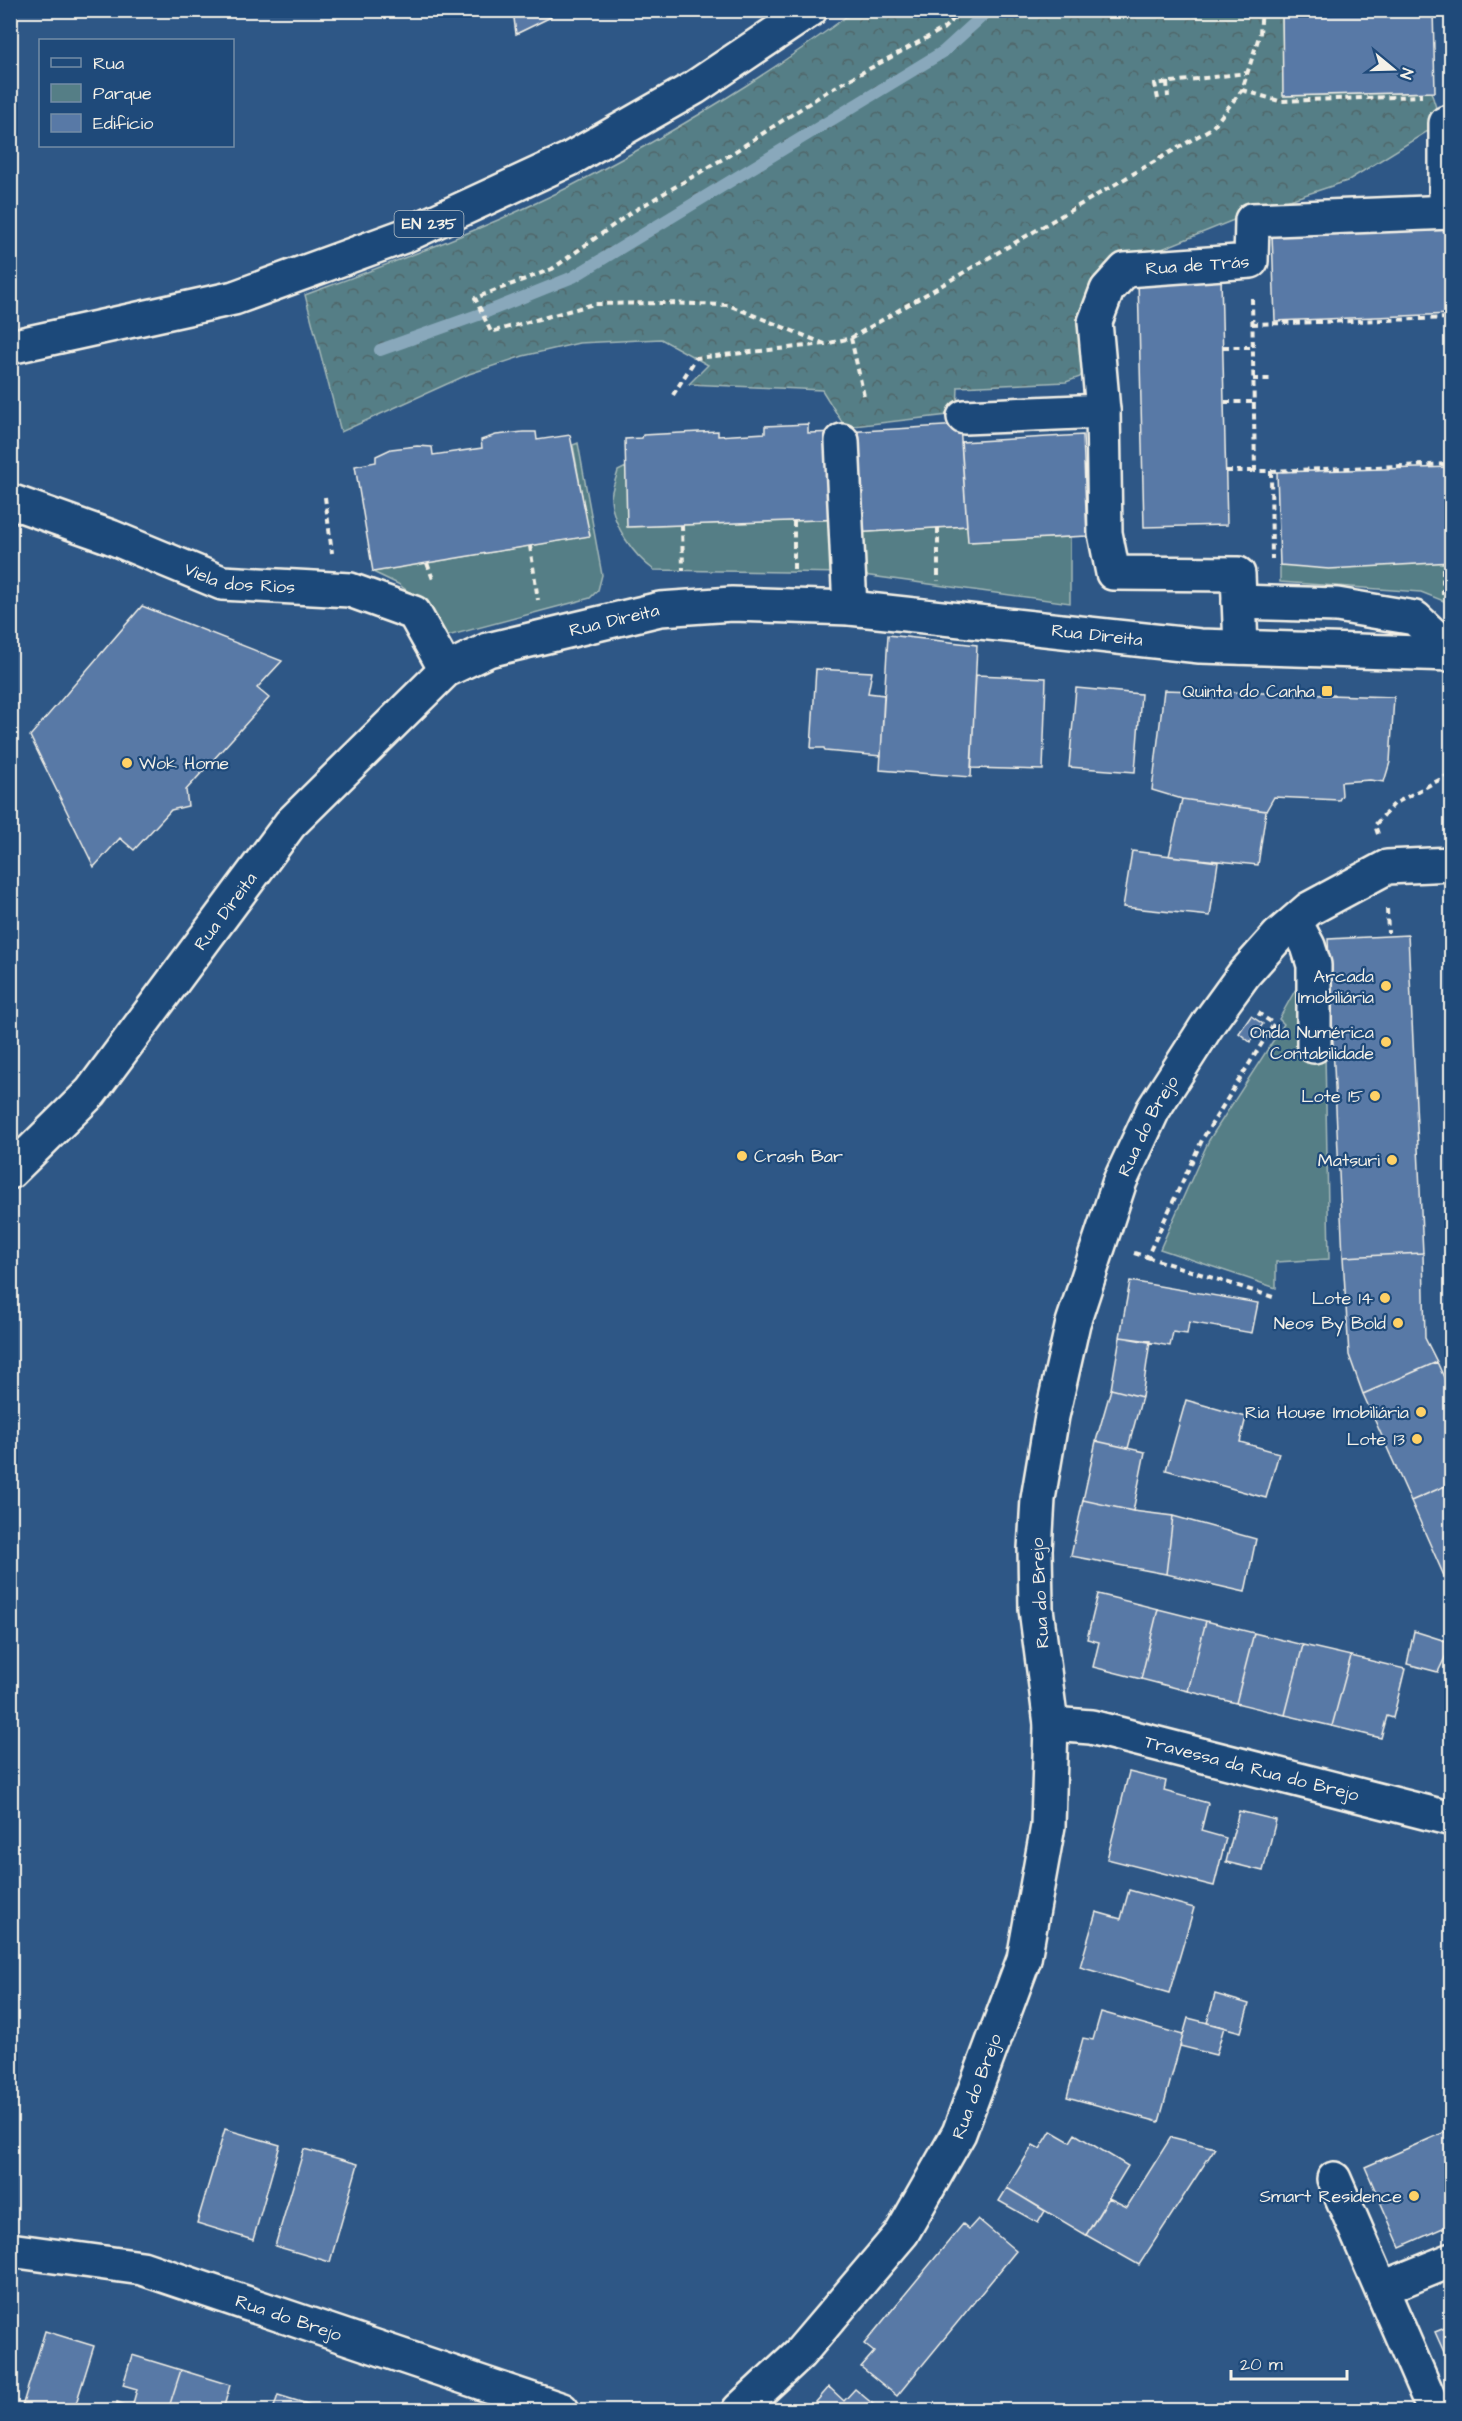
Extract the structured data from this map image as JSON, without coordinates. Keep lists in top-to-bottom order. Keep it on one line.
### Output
{"streets":{"street":["EN 235","Rua de Trás","Viela dos Rios","Rua Direita","Rua do Brejo","Travessa da Rua do Brejo"]},"crossings":[["Rua de Trás","Rua Direita"],["Viela dos Rios","Rua Direita"],["Rua do Brejo","Travessa da Rua do Brejo"]],"places":{"transit":["Quinta do Canha"],"other":["Wok Home","Arcada Imobiliária","Onda Numérica Contabilidade","Lote 15","Crash Bar","Matsuri","Lote 14","Neos By Bold","Ria House Imobiliária","Lote 13","Smart Residence"]},"legend":["Rua","Parque","Edifício"],"scale_bar":"20 m","north":"right"}
